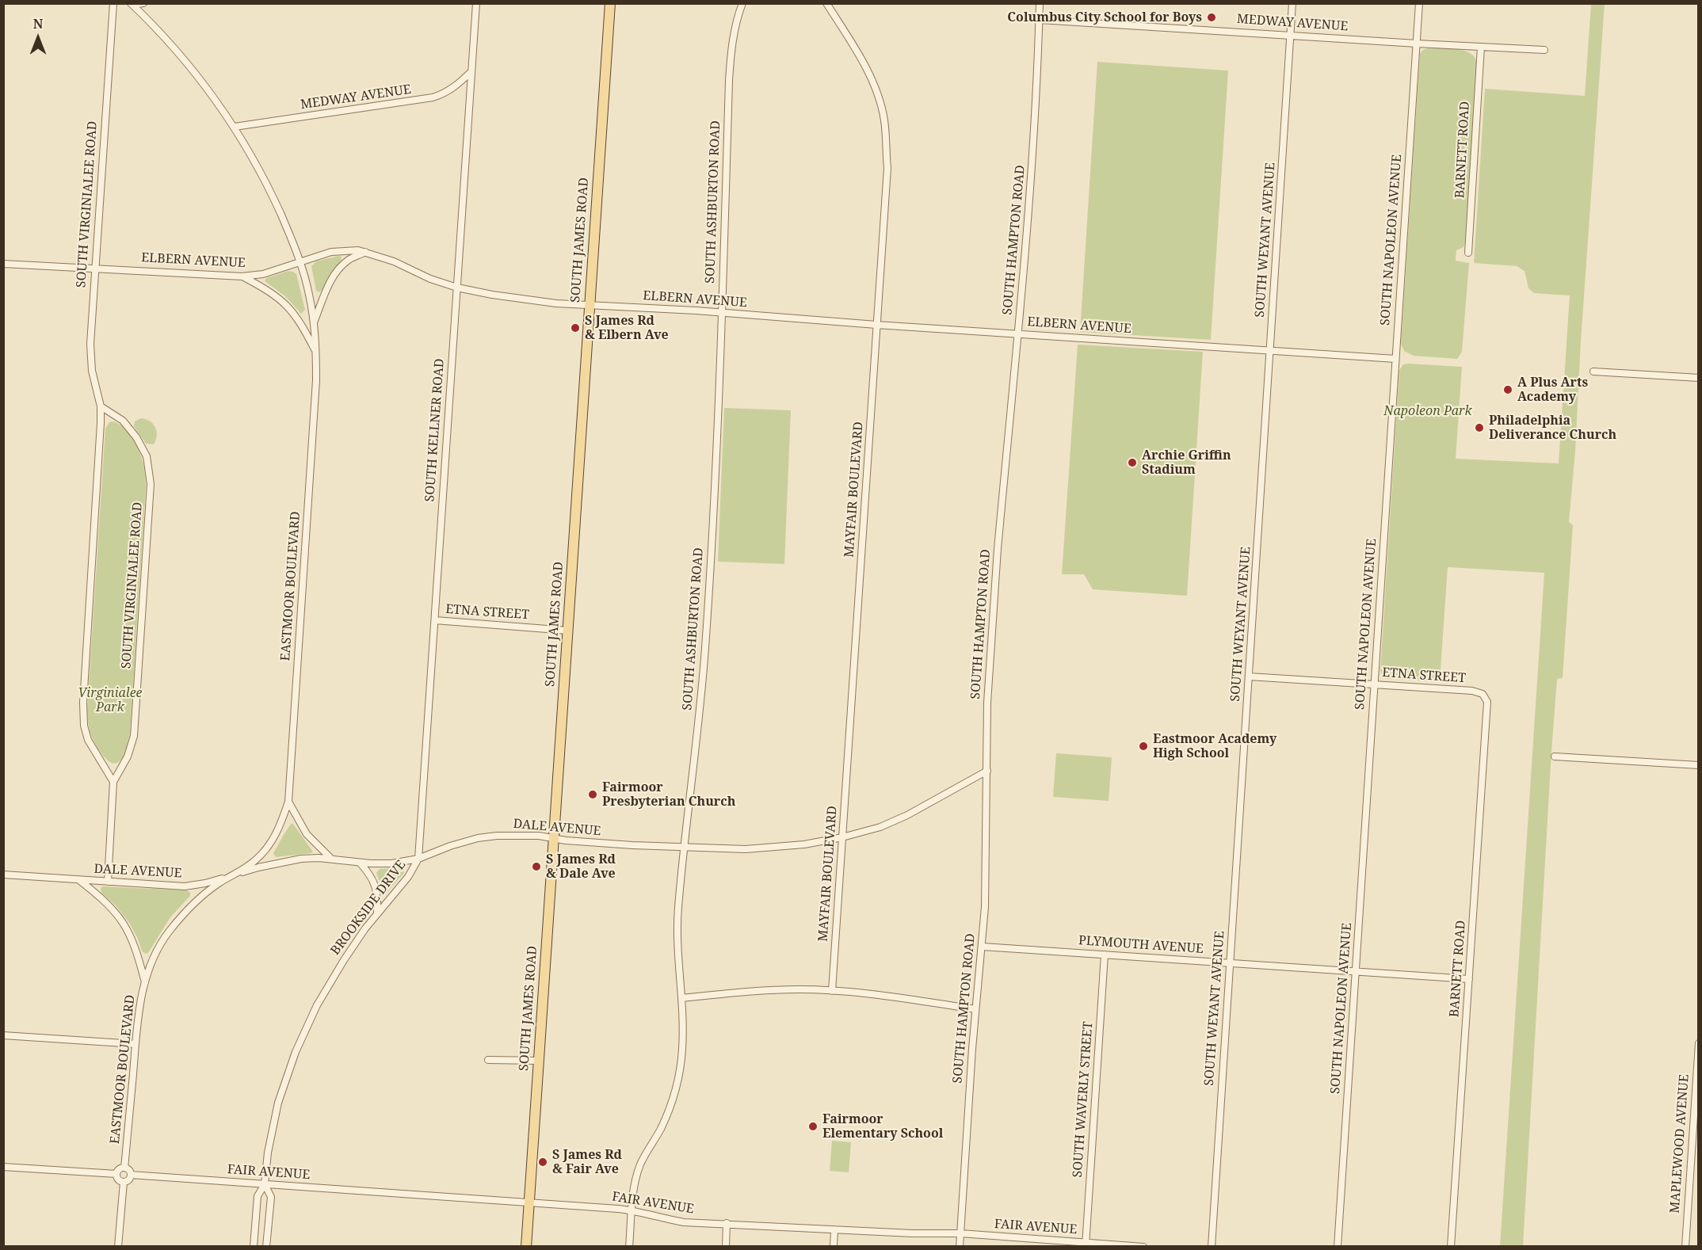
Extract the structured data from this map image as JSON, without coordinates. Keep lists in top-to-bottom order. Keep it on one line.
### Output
{"streets":{"main road":["SOUTH JAMES ROAD"],"street":["MEDWAY AVENUE","BARNETT ROAD","SOUTH ASHBURTON ROAD","SOUTH VIRGINIALEE ROAD","SOUTH HAMPTON ROAD","SOUTH WEYANT AVENUE","SOUTH NAPOLEON AVENUE","ELBERN AVENUE","SOUTH KELLNER ROAD","MAYFAIR BOULEVARD","EASTMOOR BOULEVARD","ETNA STREET","DALE AVENUE","BROOKSIDE DRIVE","PLYMOUTH AVENUE","SOUTH WAVERLY STREET","MAPLEWOOD AVENUE","FAIR AVENUE"]},"crossings":[["MEDWAY AVENUE","BARNETT ROAD"],["MEDWAY AVENUE","SOUTH HAMPTON ROAD"],["MEDWAY AVENUE","SOUTH WEYANT AVENUE"],["MEDWAY AVENUE","SOUTH NAPOLEON AVENUE"],["MEDWAY AVENUE","SOUTH KELLNER ROAD"],["MEDWAY AVENUE","EASTMOOR BOULEVARD"],["BARNETT ROAD","ETNA STREET"],["BARNETT ROAD","PLYMOUTH AVENUE"],["SOUTH ASHBURTON ROAD","ELBERN AVENUE"],["SOUTH ASHBURTON ROAD","DALE AVENUE"],["SOUTH ASHBURTON ROAD","FAIR AVENUE"],["SOUTH VIRGINIALEE ROAD","ELBERN AVENUE"],["SOUTH VIRGINIALEE ROAD","DALE AVENUE"],["SOUTH JAMES ROAD","ELBERN AVENUE"],["SOUTH JAMES ROAD","ETNA STREET"],["SOUTH JAMES ROAD","DALE AVENUE"],["SOUTH JAMES ROAD","FAIR AVENUE"],["SOUTH HAMPTON ROAD","ELBERN AVENUE"],["SOUTH HAMPTON ROAD","DALE AVENUE"],["SOUTH HAMPTON ROAD","PLYMOUTH AVENUE"],["SOUTH HAMPTON ROAD","FAIR AVENUE"],["SOUTH WEYANT AVENUE","ELBERN AVENUE"],["SOUTH WEYANT AVENUE","ETNA STREET"],["SOUTH WEYANT AVENUE","PLYMOUTH AVENUE"],["SOUTH NAPOLEON AVENUE","ELBERN AVENUE"],["SOUTH NAPOLEON AVENUE","ETNA STREET"],["SOUTH NAPOLEON AVENUE","PLYMOUTH AVENUE"],["ELBERN AVENUE","SOUTH KELLNER ROAD"],["ELBERN AVENUE","MAYFAIR BOULEVARD"],["ELBERN AVENUE","EASTMOOR BOULEVARD"],["SOUTH KELLNER ROAD","ETNA STREET"],["SOUTH KELLNER ROAD","DALE AVENUE"],["SOUTH KELLNER ROAD","BROOKSIDE DRIVE"],["MAYFAIR BOULEVARD","DALE AVENUE"],["EASTMOOR BOULEVARD","DALE AVENUE"],["EASTMOOR BOULEVARD","FAIR AVENUE"],["DALE AVENUE","BROOKSIDE DRIVE"],["BROOKSIDE DRIVE","FAIR AVENUE"],["PLYMOUTH AVENUE","SOUTH WAVERLY STREET"],["SOUTH WAVERLY STREET","FAIR AVENUE"]],"parks":["Napoleon Park","Virginialee Park"],"places":["Columbus City School for Boys","S James Rd & Elbern Ave","A Plus Arts Academy","Philadelphia Deliverance Church","Archie Griffin Stadium","Eastmoor Academy High School","Fairmoor Presbyterian Church","S James Rd & Dale Ave","Fairmoor Elementary School","S James Rd & Fair Ave"],"north":"top"}
